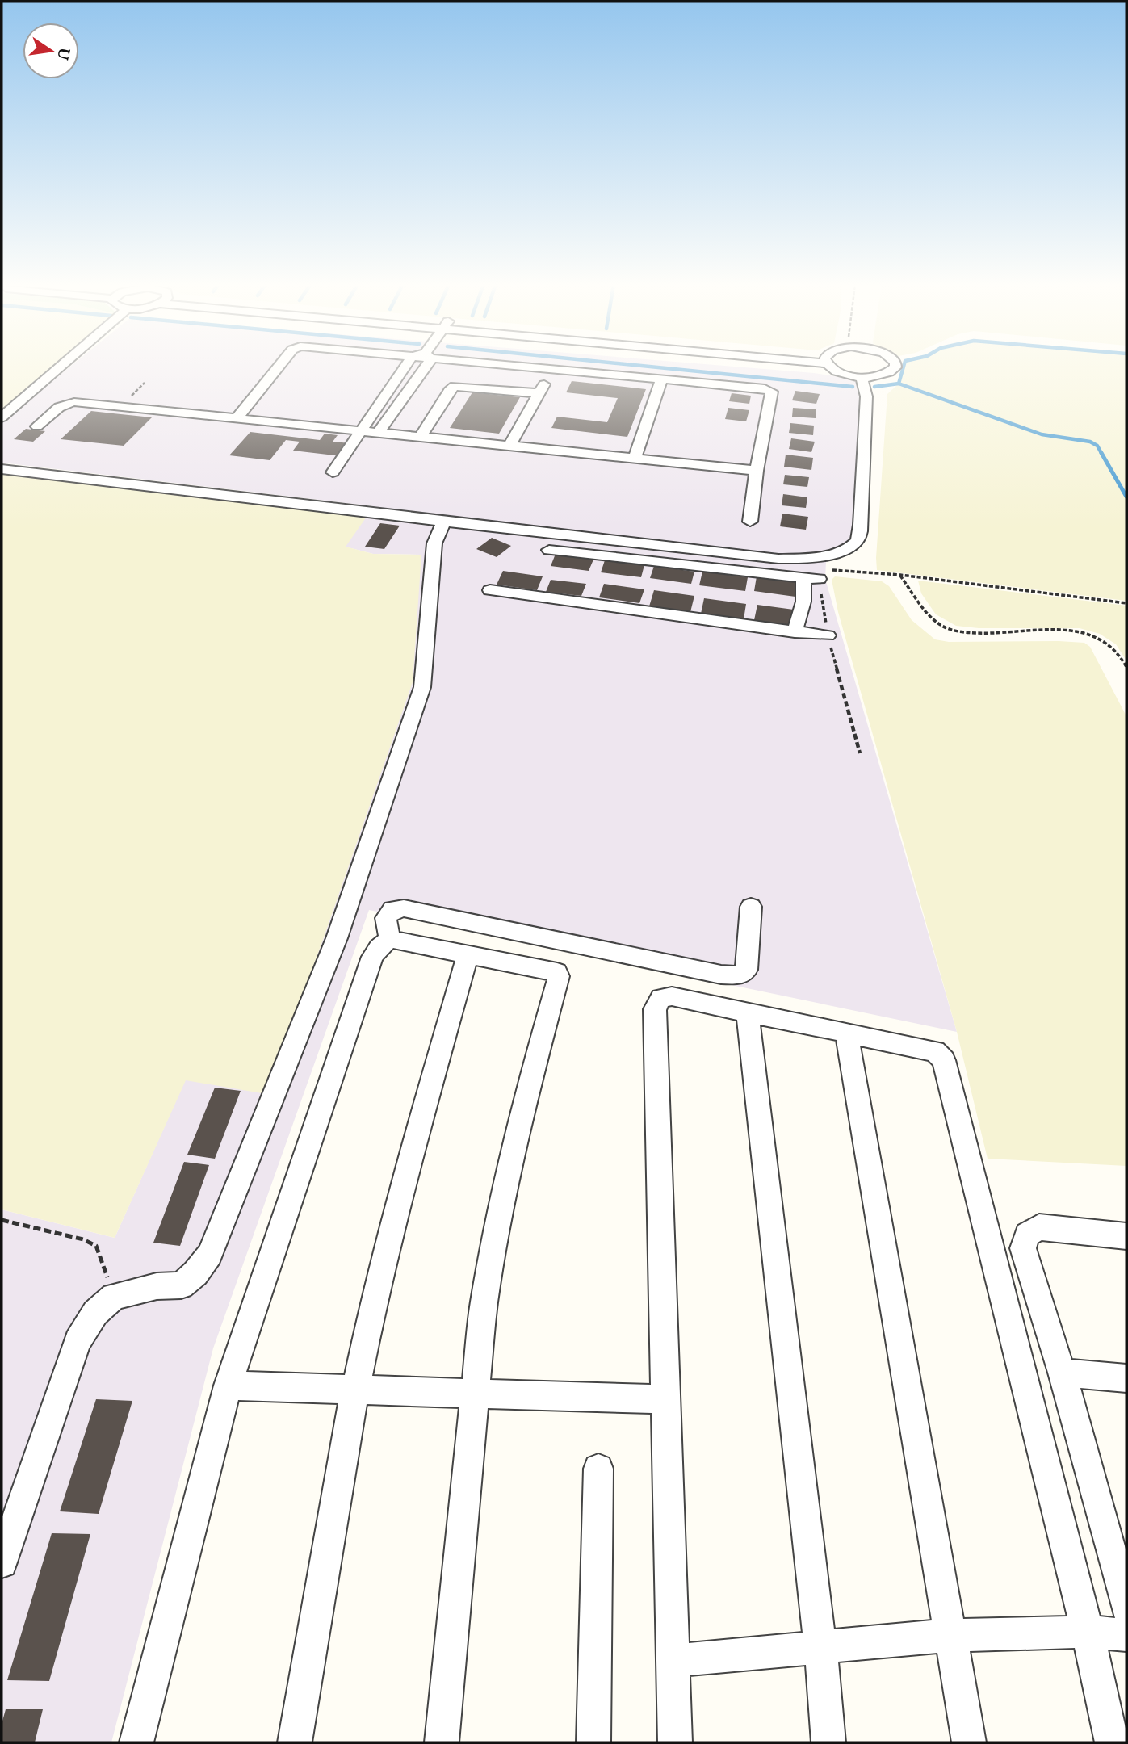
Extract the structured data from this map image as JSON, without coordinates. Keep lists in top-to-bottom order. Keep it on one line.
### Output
{"north":"right"}
